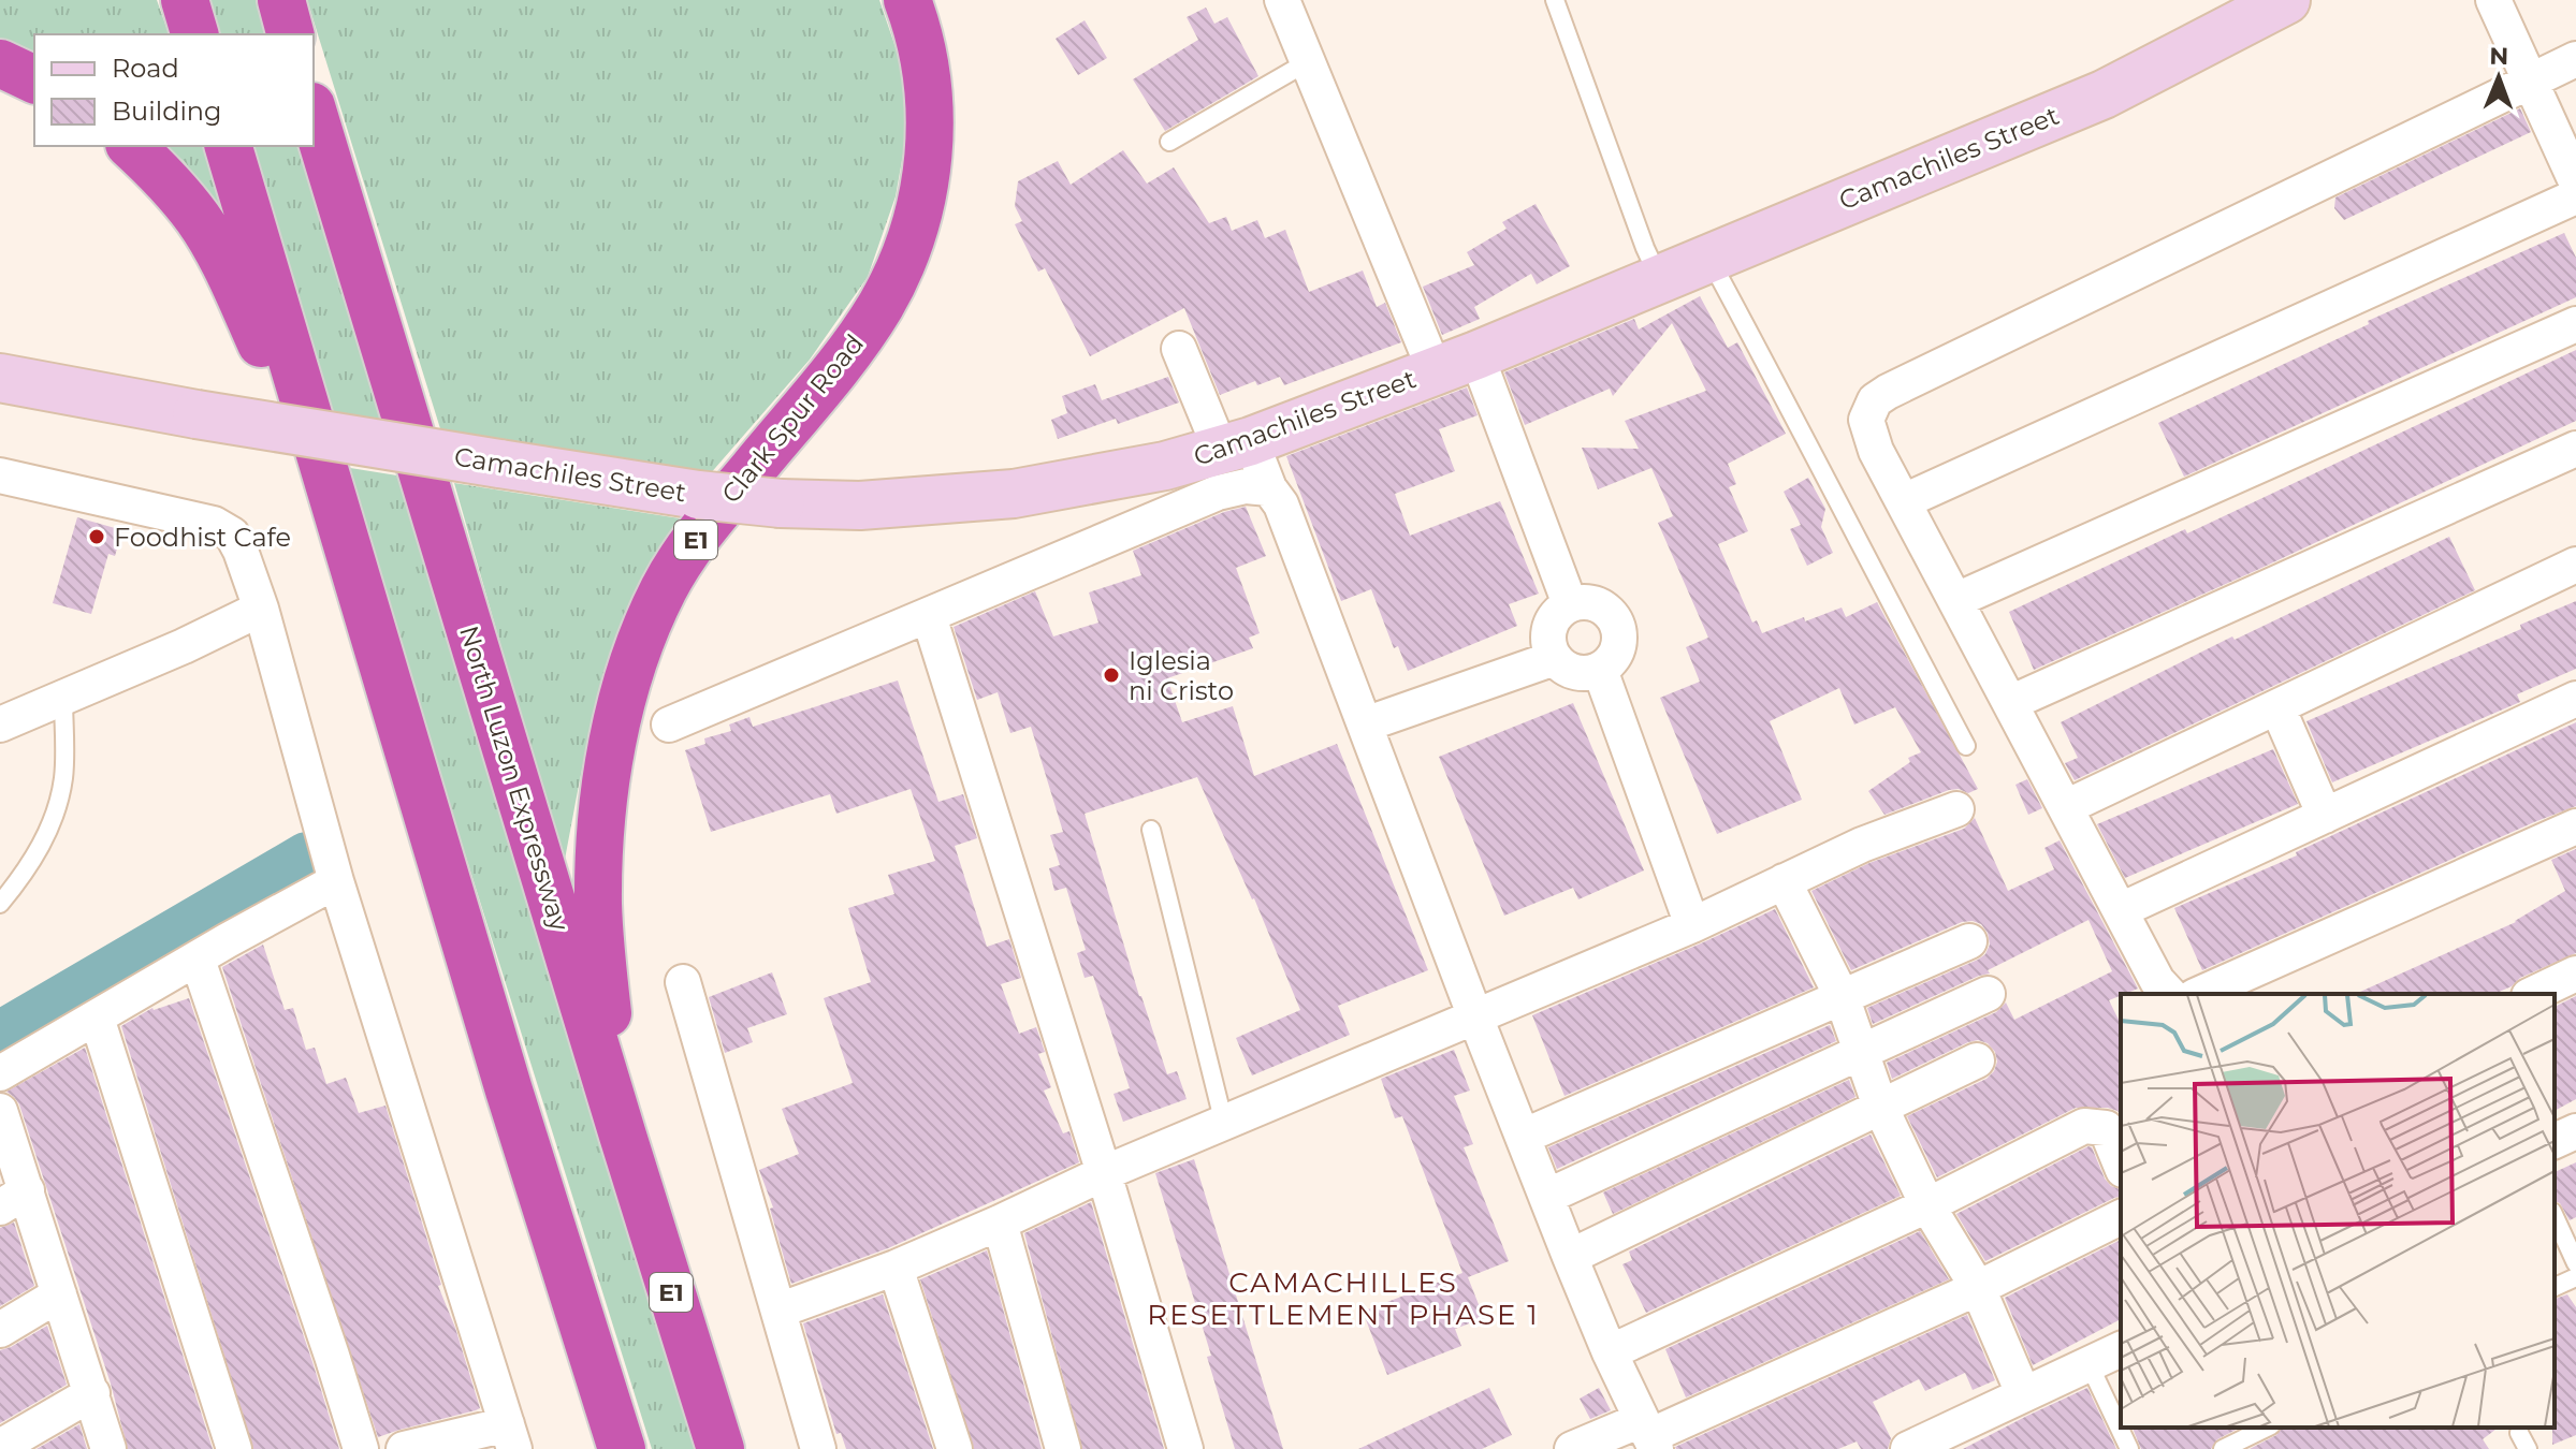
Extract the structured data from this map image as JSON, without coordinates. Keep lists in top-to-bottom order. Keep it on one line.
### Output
{"streets":{"highway":["Clark Spur Road","E1","North Luzon Expressway"],"street":["Camachiles Street"]},"crossings":[["Clark Spur Road","North Luzon Expressway"]],"districts":["CAMACHILLES RESETTLEMENT PHASE 1"],"places":["Foodhist Cafe","Iglesia ni Cristo"],"legend":["Road","Building"],"north":"top"}
